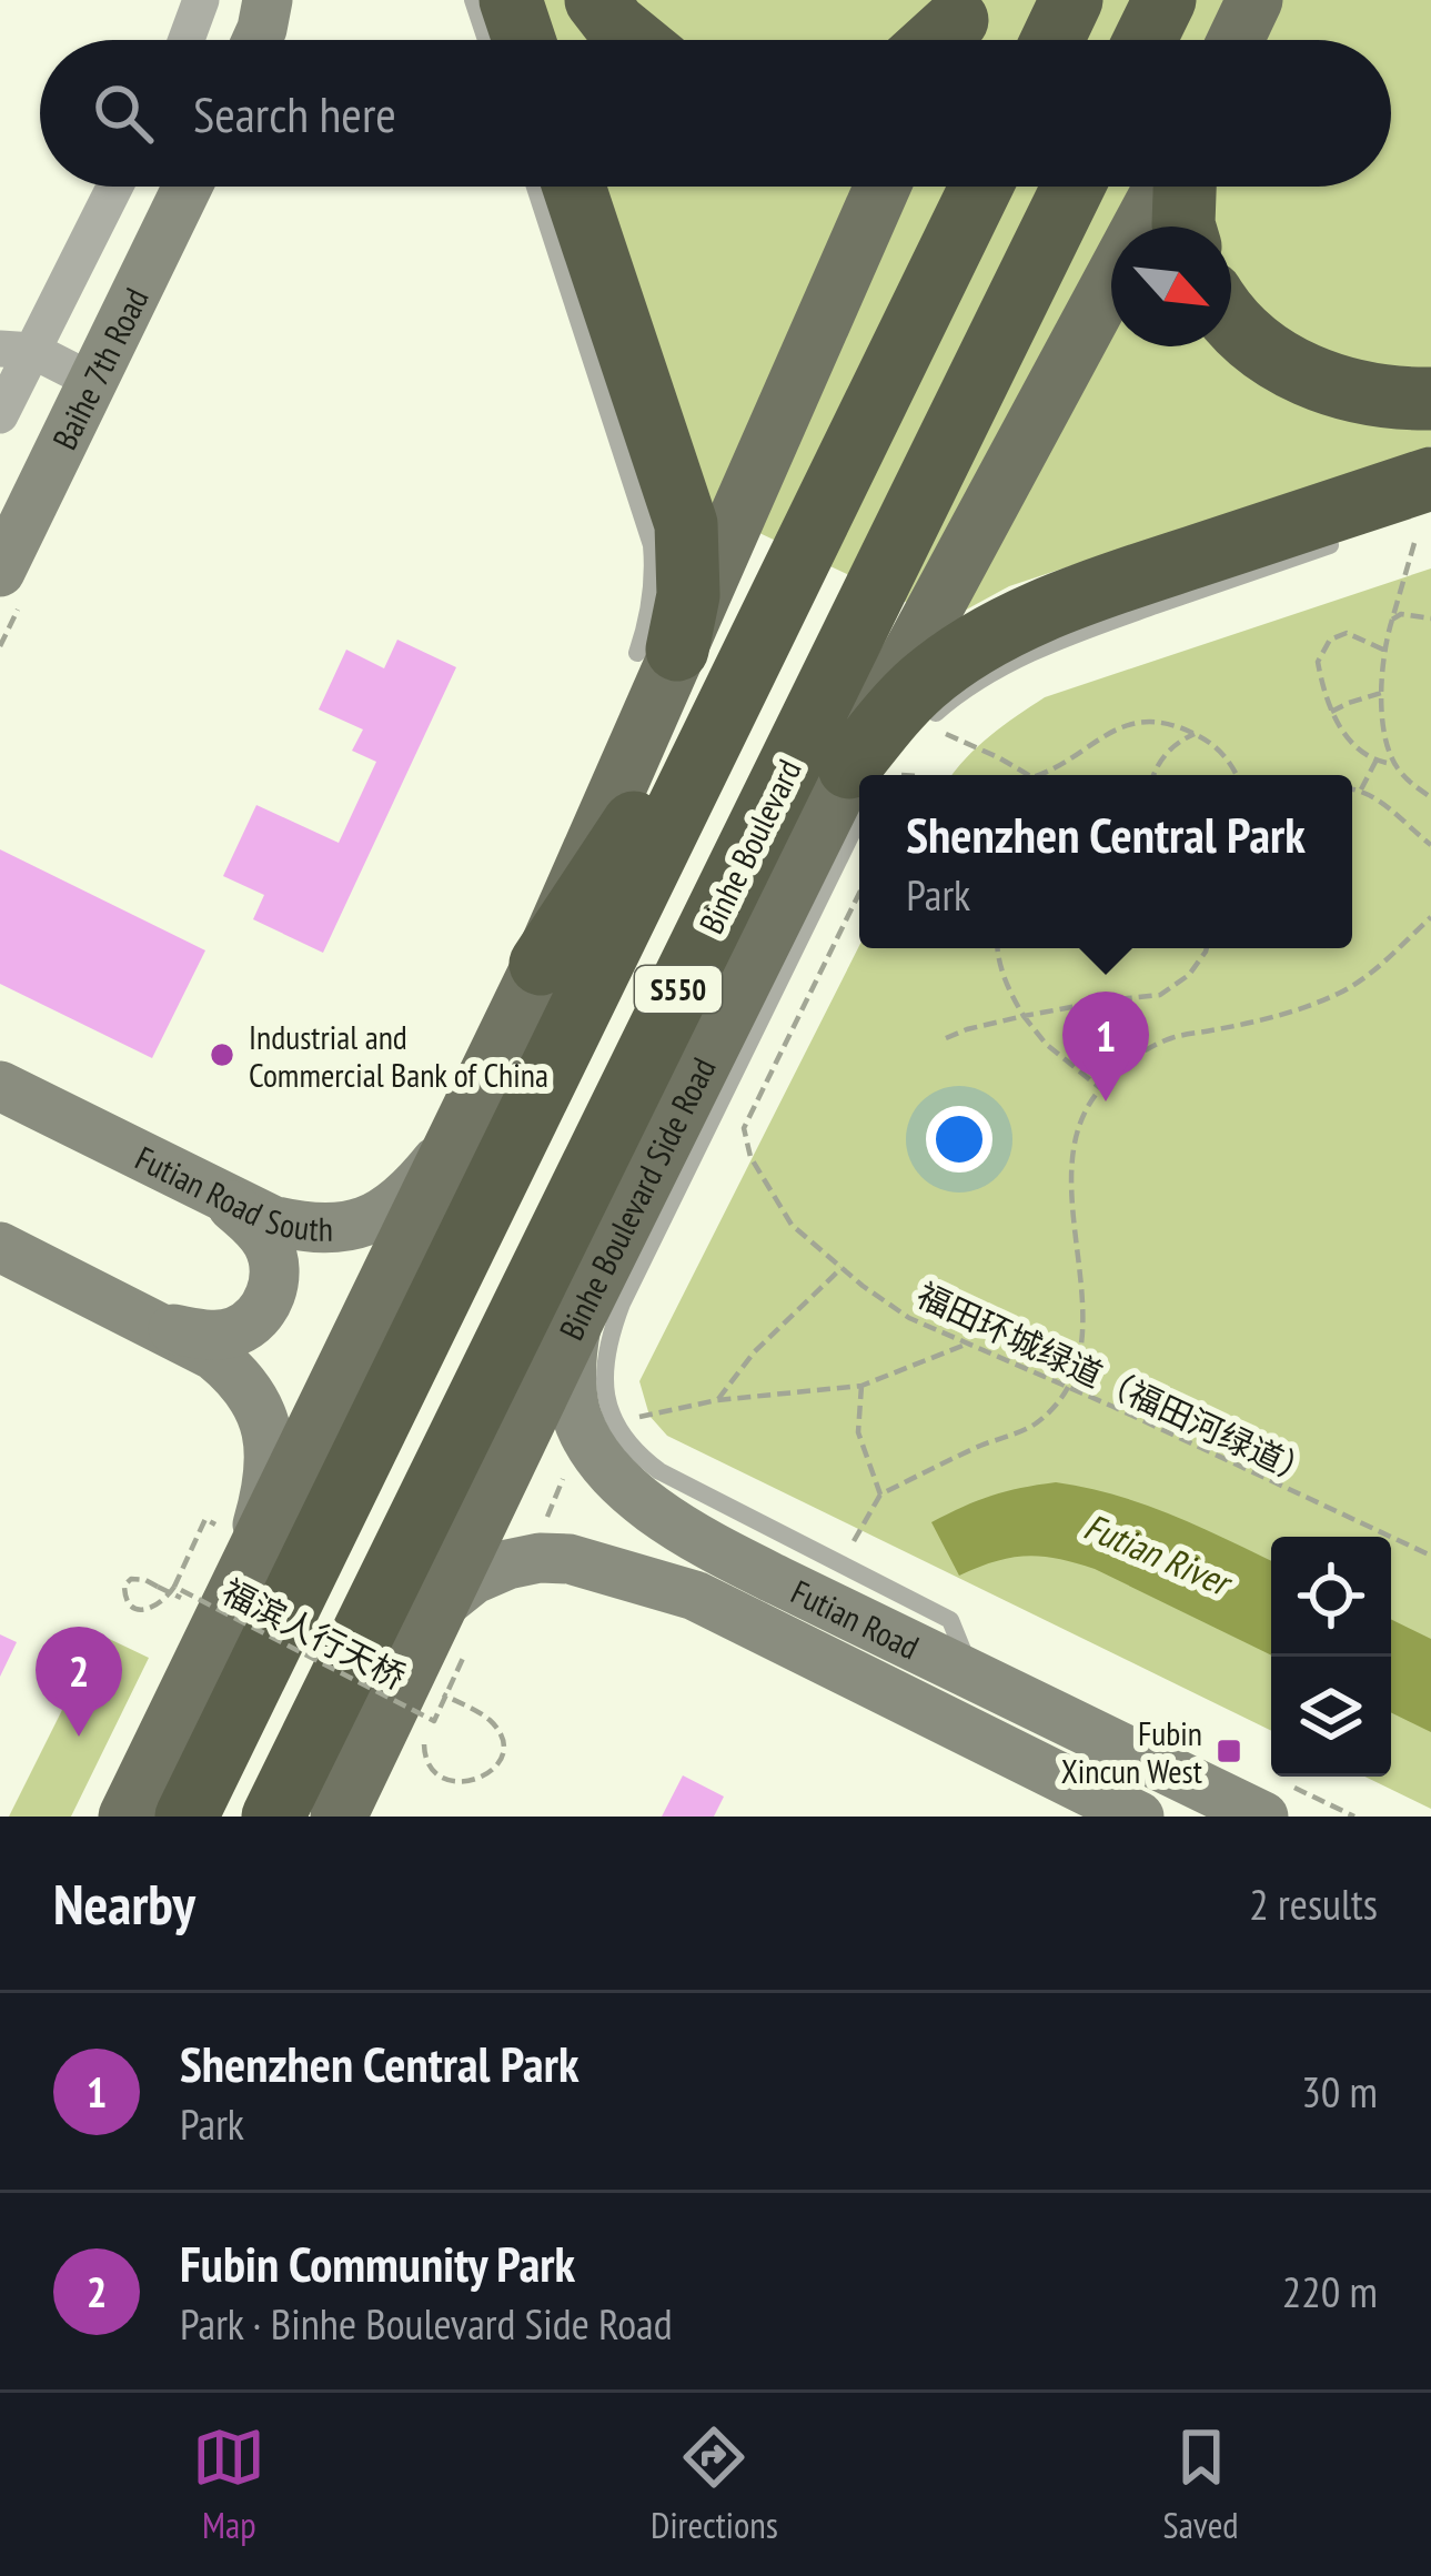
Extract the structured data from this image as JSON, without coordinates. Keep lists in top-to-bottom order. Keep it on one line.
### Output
{"streets":{"highway":["Binhe Boulevard","S550"],"main road":["Binhe Boulevard Side Road"],"street":["Baihe 7th Road","Futian Road South","Futian Road"],"path":["福田环城绿道（福田河绿道）","福滨人行天桥"]},"crossings":[["Binhe Boulevard Side Road","Futian Road"],["Binhe Boulevard Side Road","福滨人行天桥"],["Futian Road","福滨人行天桥"]],"water":["Futian River"],"places":{"other":["Industrial and Commercial Bank of China"],"transit":["Fubin Xincun West"]},"north":"bottom right","page":{"search":"Search here","popup":["Shenzhen Central Park","Park"],"pins":["1","2"],"heading":["Nearby","2 results"],"list":[{"mark":"1","name":"Shenzhen Central Park","note":"Park","value":"30 m"},{"mark":"2","name":"Fubin Community Park","note":"Park · Binhe Boulevard Side Road","value":"220 m"}],"nav":["Map","Directions","Saved"]}}
